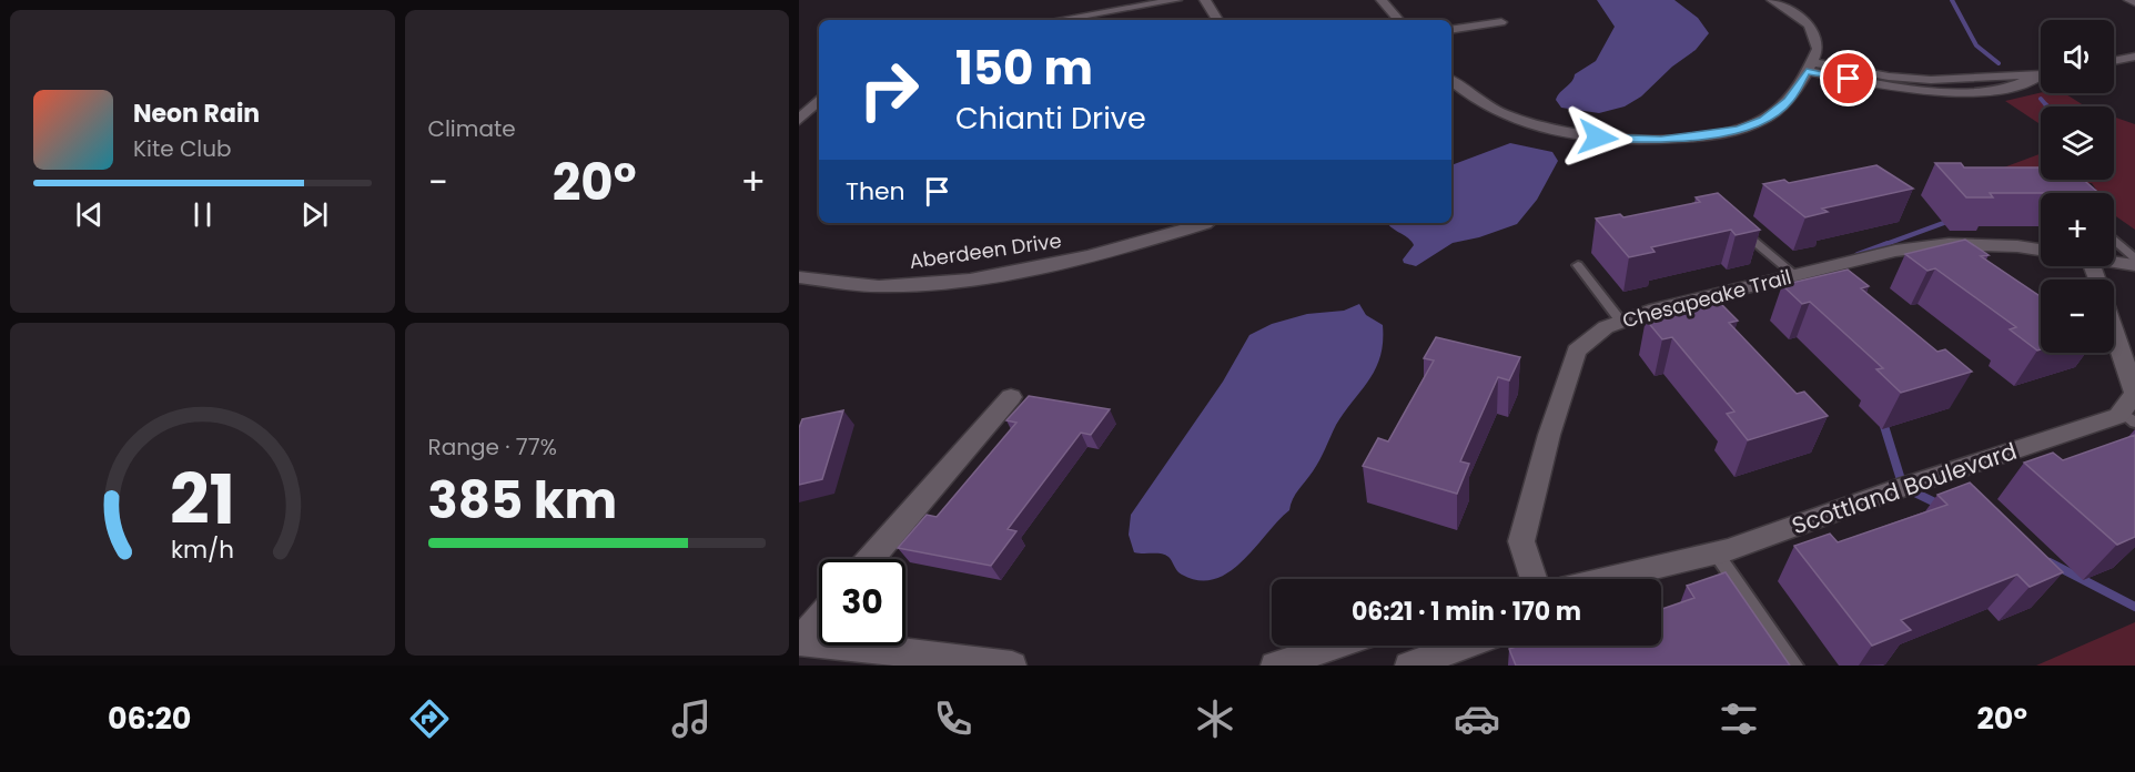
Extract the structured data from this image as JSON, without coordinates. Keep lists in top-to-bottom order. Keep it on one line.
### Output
{"streets":{"street":["Aberdeen Drive","Chesapeake Trail","Scottland Boulevard"]},"page":{"tile":["Climate",["Range · 77%","385 km"]],"map_buttons":["+","−"],"turn":["150 m","Chianti Drive"],"song":["Neon Rain","Kite Club"],"heat":["−","20°","+"],"then":"Then","limit":"30","trip":"06:21 · 1 min · 170 m","tabs":["06:20","20°"],"gauge":["21","km/h"]}}
